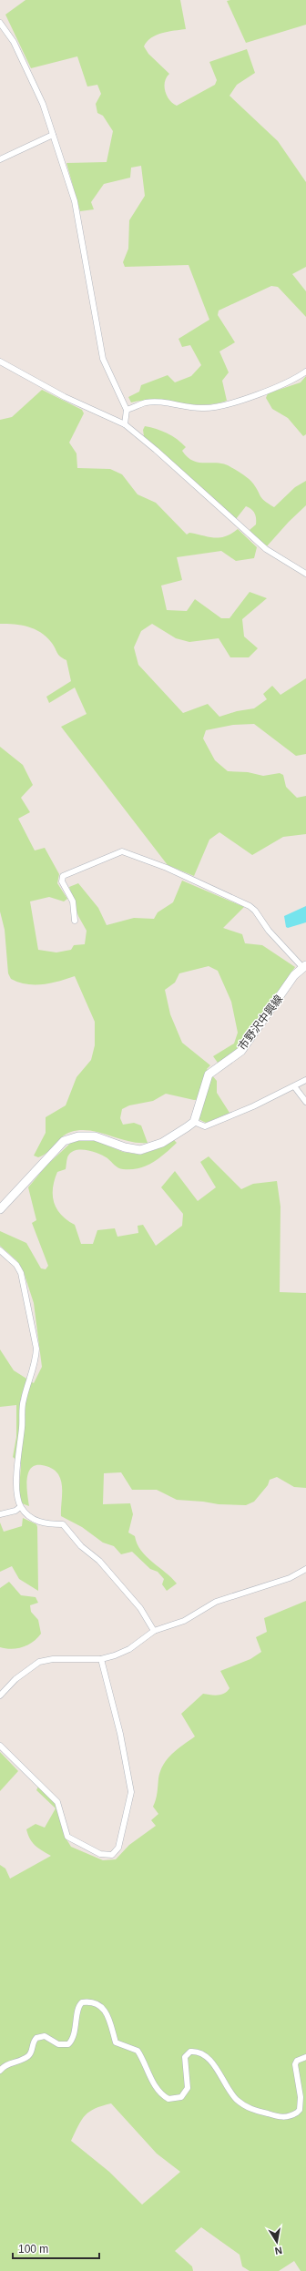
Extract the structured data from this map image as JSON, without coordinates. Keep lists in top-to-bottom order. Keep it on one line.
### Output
{"streets":{"main road":["市野沢中興線"]},"scale_bar":"100 m","north":"bottom"}
